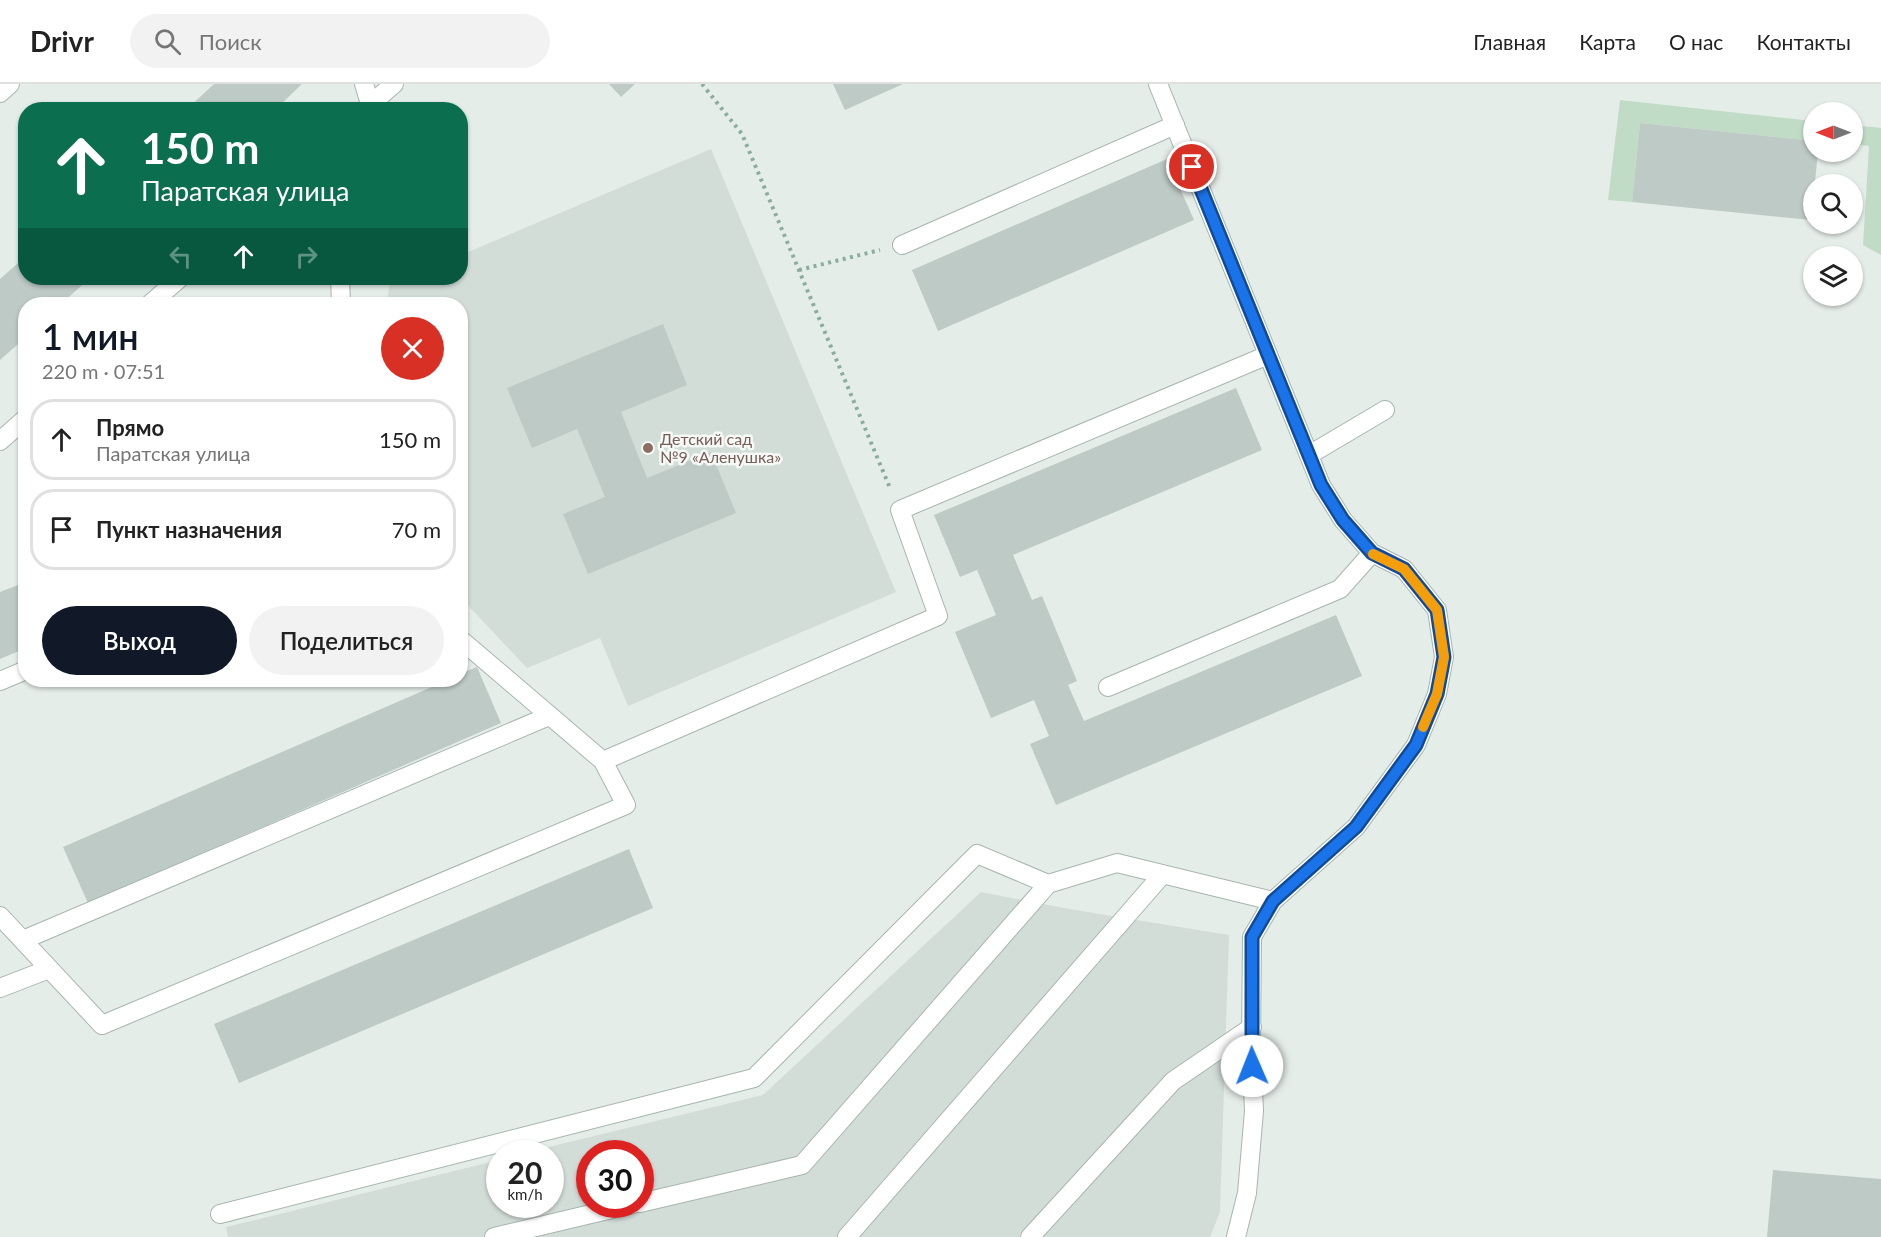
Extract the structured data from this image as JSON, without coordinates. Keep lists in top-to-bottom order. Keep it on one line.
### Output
{"places":["Детский сад №9 «Аленушка»"],"north":"left","page":{"header":"Drivr","search":"Поиск","nav":["Главная","Карта","О нас","Контакты"],"turn":["150 m","Паратская улица"],"heading":["1 мин","220 m · 07:51"],"list":[{"name":"Прямо","note":"Паратская улица","value":"150 m"},{"name":"Пункт назначения","value":"70 m"}],"buttons":["Выход","Поделиться"],"speed":"20 km/h","limit":"30"}}
